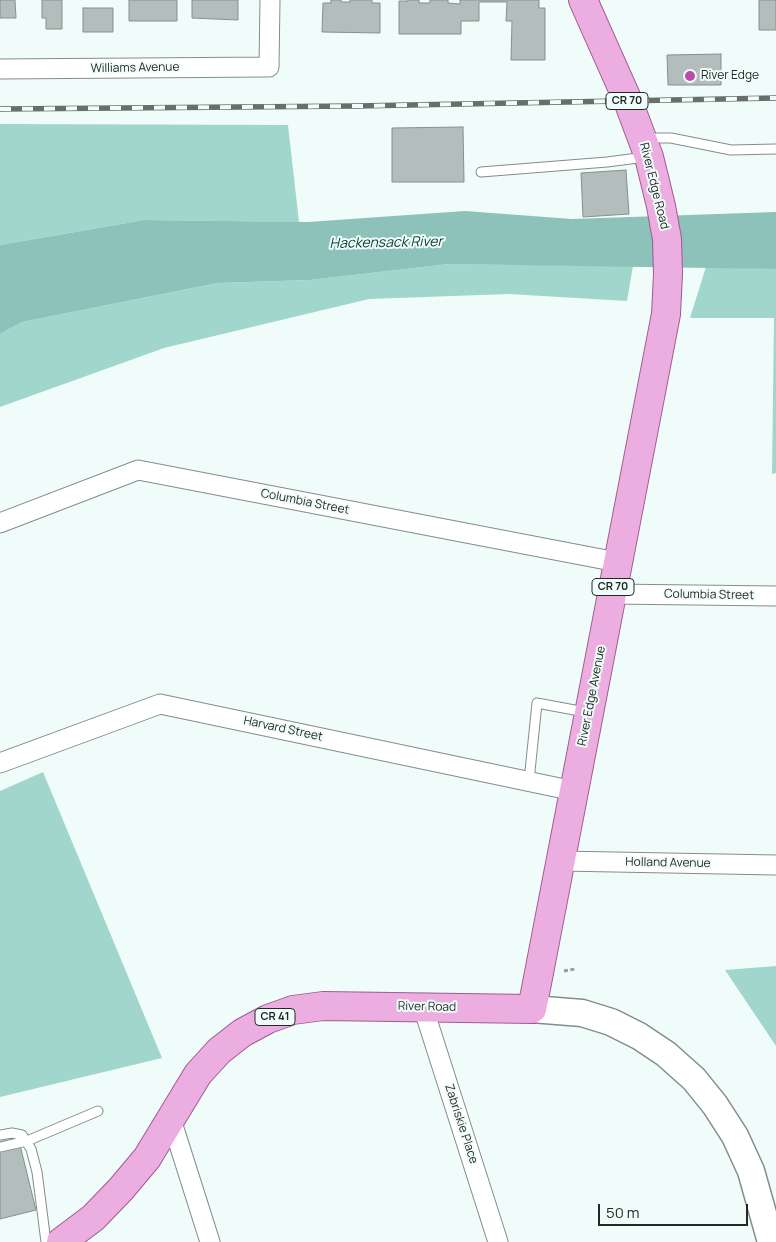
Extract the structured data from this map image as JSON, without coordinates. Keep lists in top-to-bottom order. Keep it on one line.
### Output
{"streets":{"main road":["CR 70","River Edge Road","River Edge Avenue","River Road","CR 41"],"street":["Williams Avenue","Columbia Street","Harvard Street","Holland Avenue","Zabriskie Place"]},"crossings":[["River Edge Road","River Edge Avenue"],["Columbia Street","River Edge Avenue"],["River Edge Avenue","Harvard Street"],["River Edge Avenue","Holland Avenue"],["River Edge Avenue","River Road"],["River Road","Zabriskie Place"]],"water":["Hackensack River"],"places":["River Edge"],"scale_bar":"50 m"}
